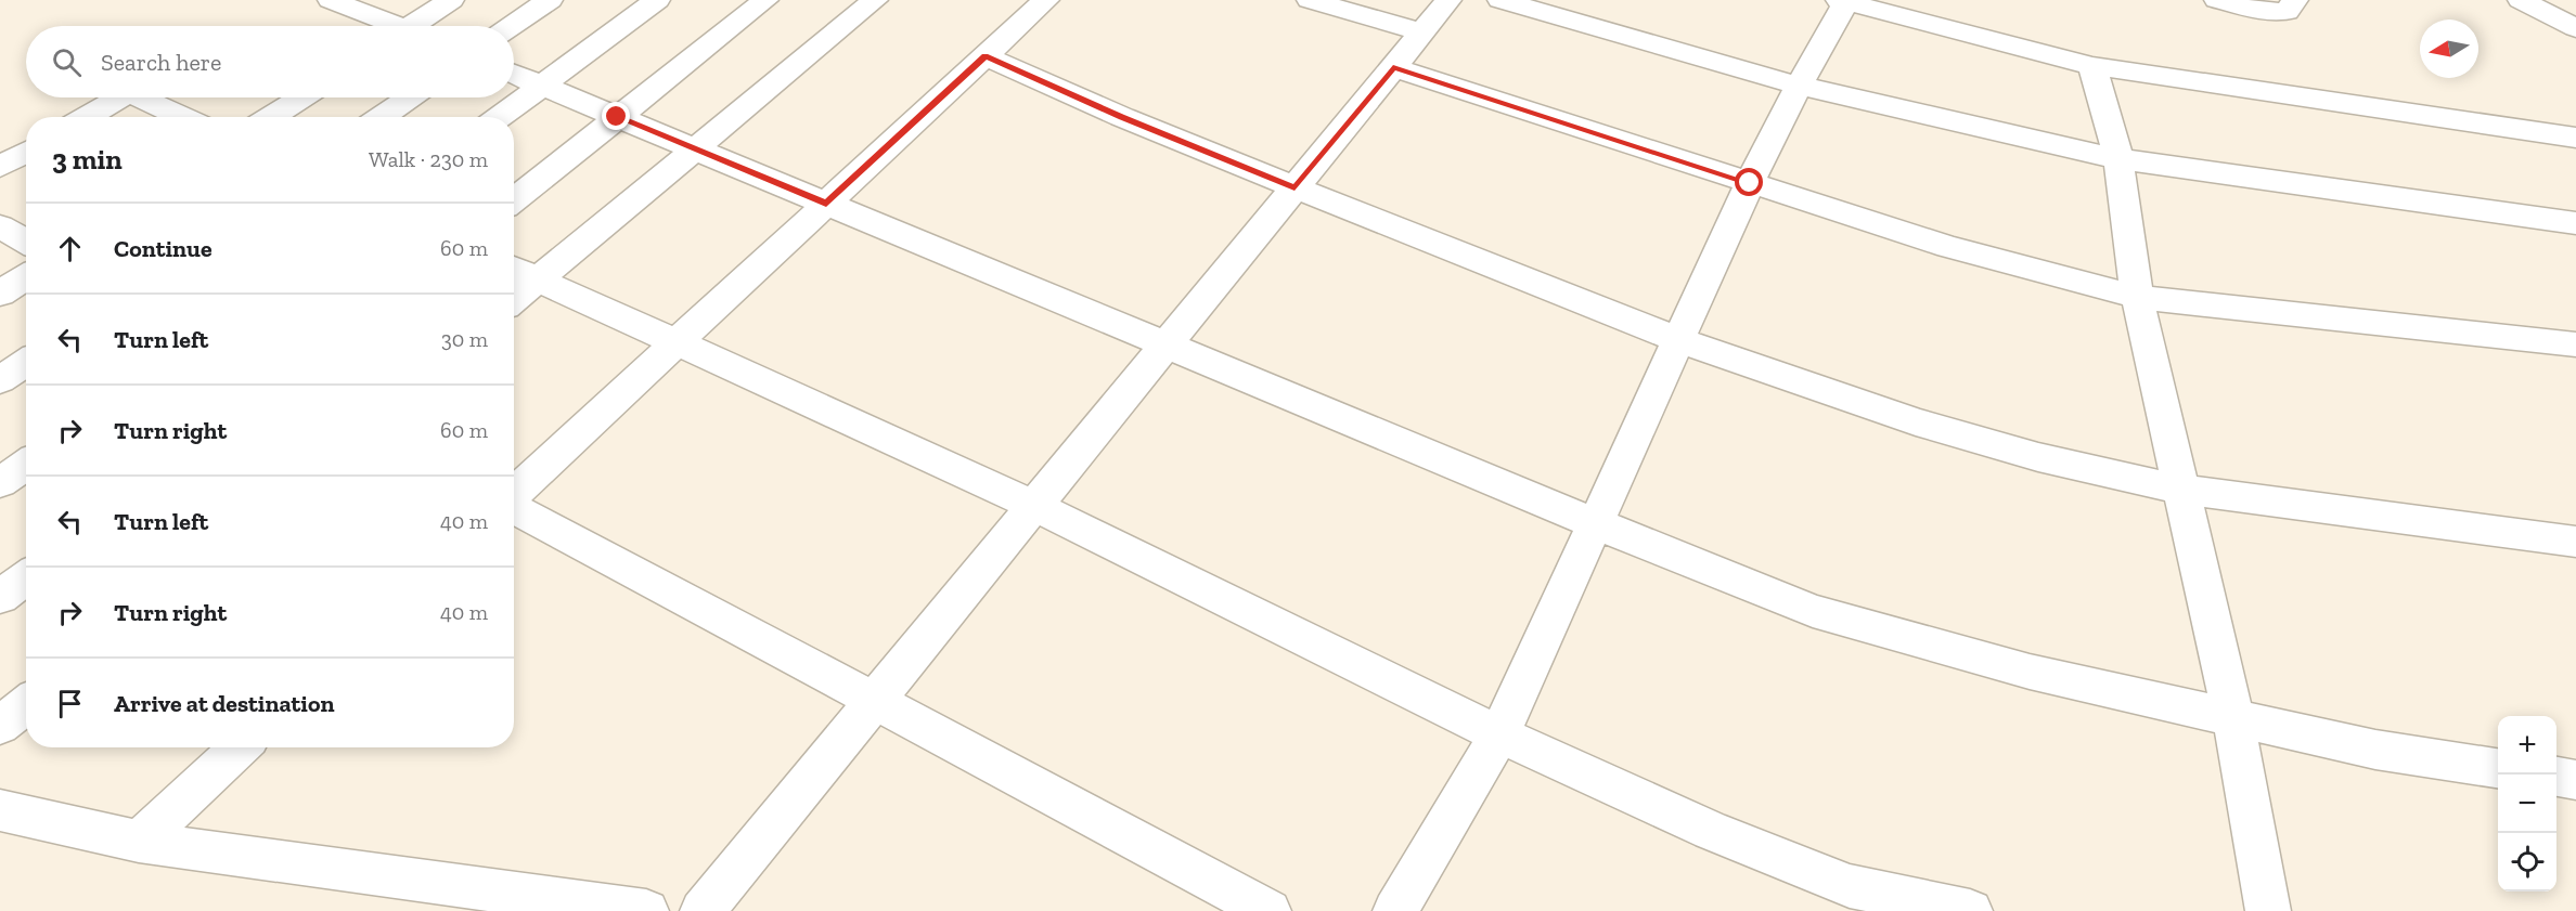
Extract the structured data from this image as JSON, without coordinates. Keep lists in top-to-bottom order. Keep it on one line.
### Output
{"north":"left","page":{"search":"Search here","heading":["3 min","Walk · 230 m"],"list":[["Continue","60 m"],["Turn left","30 m"],["Turn right","60 m"],["Turn left","40 m"],["Turn right","40 m"],"Arrive at destination"],"map_buttons":["+","−"]}}
